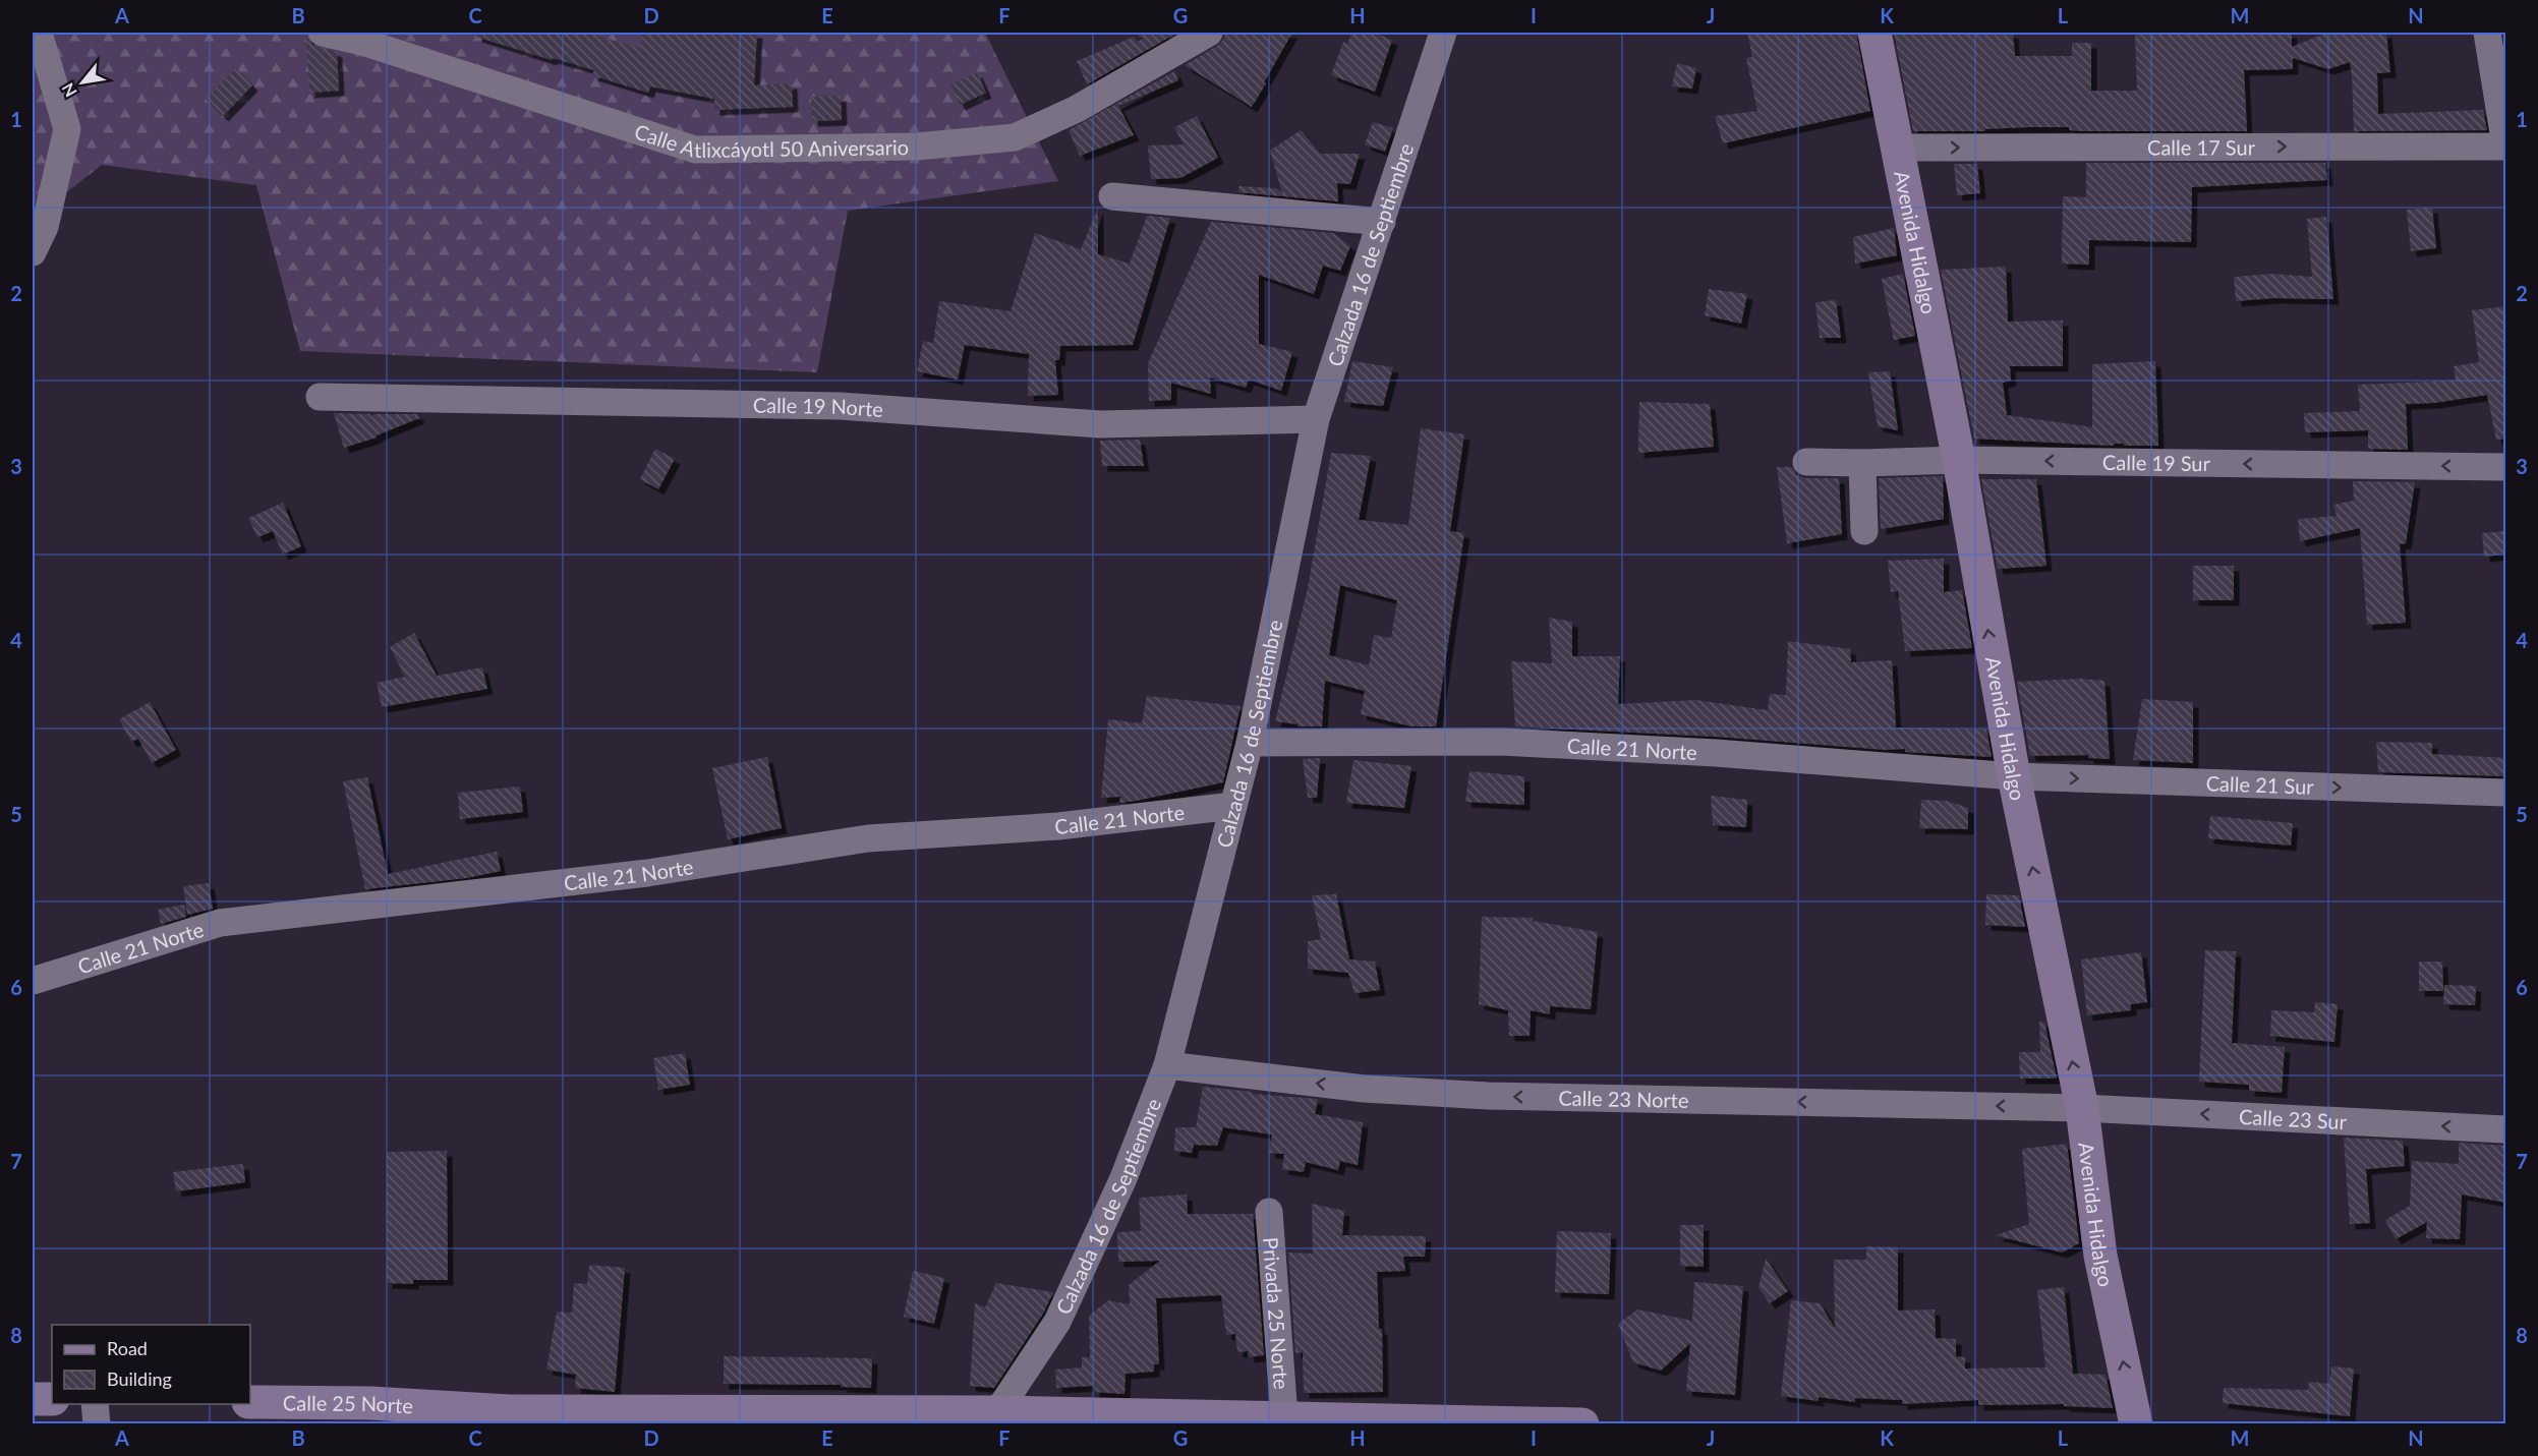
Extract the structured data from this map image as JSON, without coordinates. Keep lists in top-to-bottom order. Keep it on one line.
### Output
{"streets":{"street":["Calle Atlixcáyotl 50 Aniversario","Calle 17 Sur","Avenida Hidalgo","Calzada 16 de Septiembre","Calle 19 Norte","Calle 19 Sur","Calle 21 Norte","Calle 21 Sur","Calle 23 Norte","Calle 23 Sur","Privada 25 Norte","Calle 25 Norte"]},"crossings":[["Calle 17 Sur","Avenida Hidalgo"],["Avenida Hidalgo","Calle 19 Sur"],["Avenida Hidalgo","Calle 21 Norte"],["Avenida Hidalgo","Calle 21 Sur"],["Avenida Hidalgo","Calle 23 Norte"],["Avenida Hidalgo","Calle 23 Sur"],["Calzada 16 de Septiembre","Calle 19 Norte"],["Calzada 16 de Septiembre","Calle 21 Norte"],["Calzada 16 de Septiembre","Calle 23 Norte"],["Calzada 16 de Septiembre","Calle 25 Norte"],["Calle 21 Norte","Calle 21 Sur"],["Calle 23 Norte","Calle 23 Sur"],["Privada 25 Norte","Calle 25 Norte"]],"one_way":["Calle 17 Sur","Avenida Hidalgo","Calle 19 Sur","Calle 21 Sur","Calle 23 Norte","Calle 23 Sur"],"legend":["Road","Building"],"north":"bottom left","grid":{"columns":["A","B","C","D","E","F","G","H","I","J","K","L","M","N"],"rows":["1","2","3","4","5","6","7","8"]}}
